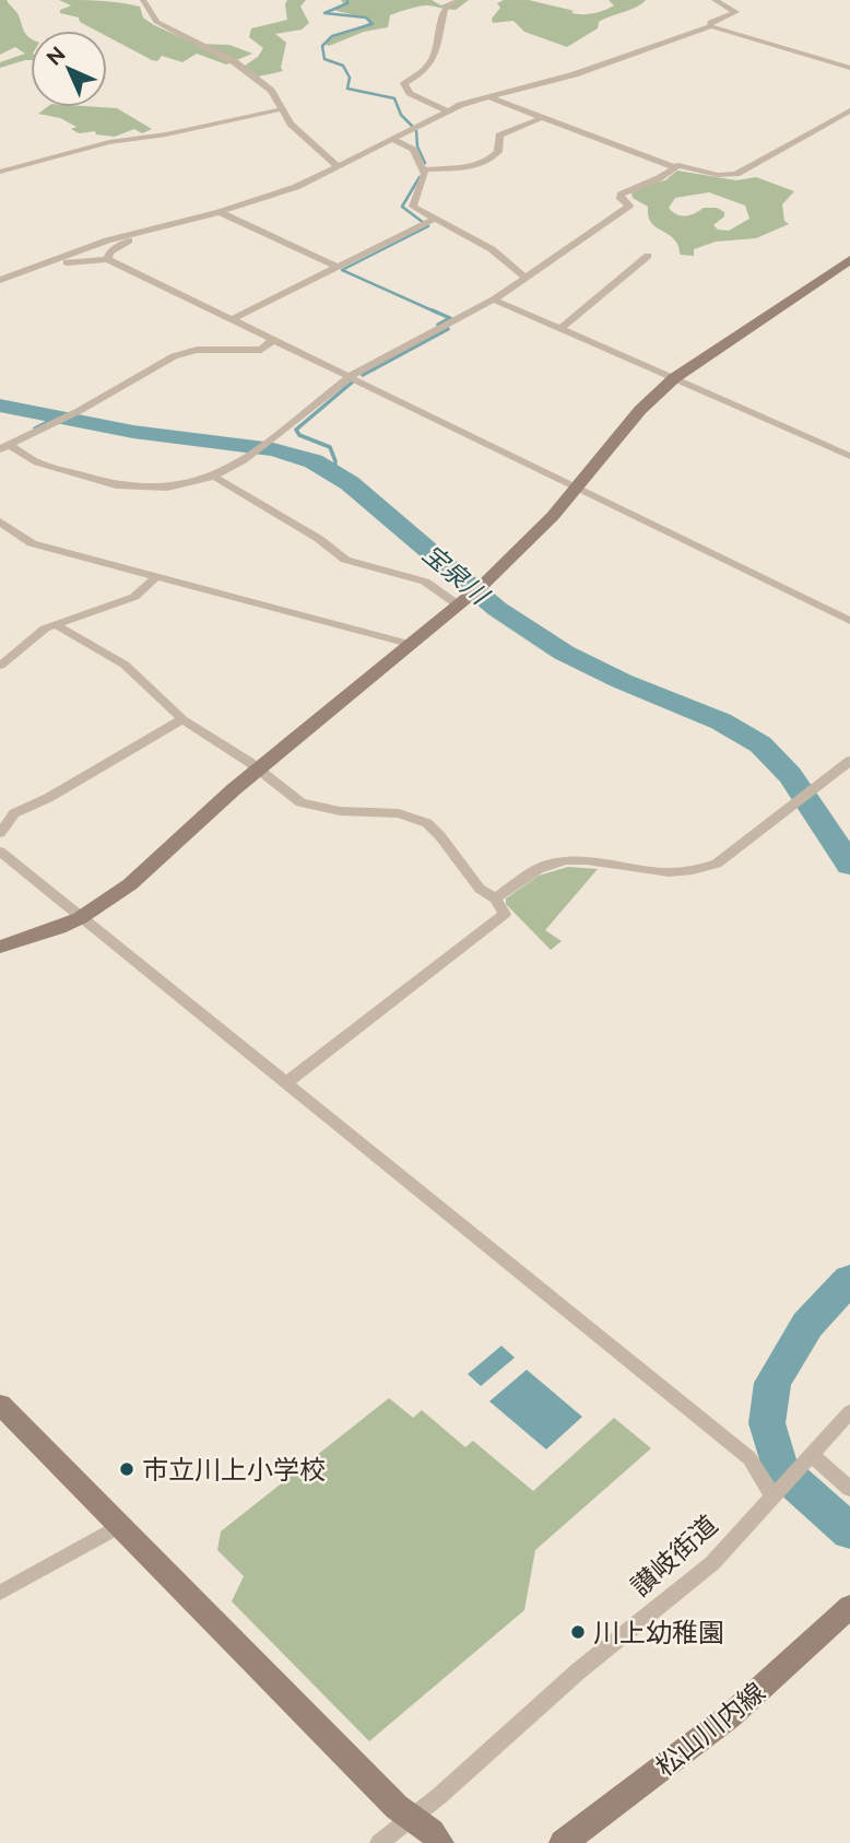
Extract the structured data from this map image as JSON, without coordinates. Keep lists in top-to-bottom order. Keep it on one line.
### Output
{"streets":{"street":["讃岐街道","松山川内線"]},"water":["宝泉川"],"places":["市立川上小学校","川上幼稚園"],"north":"top left"}
